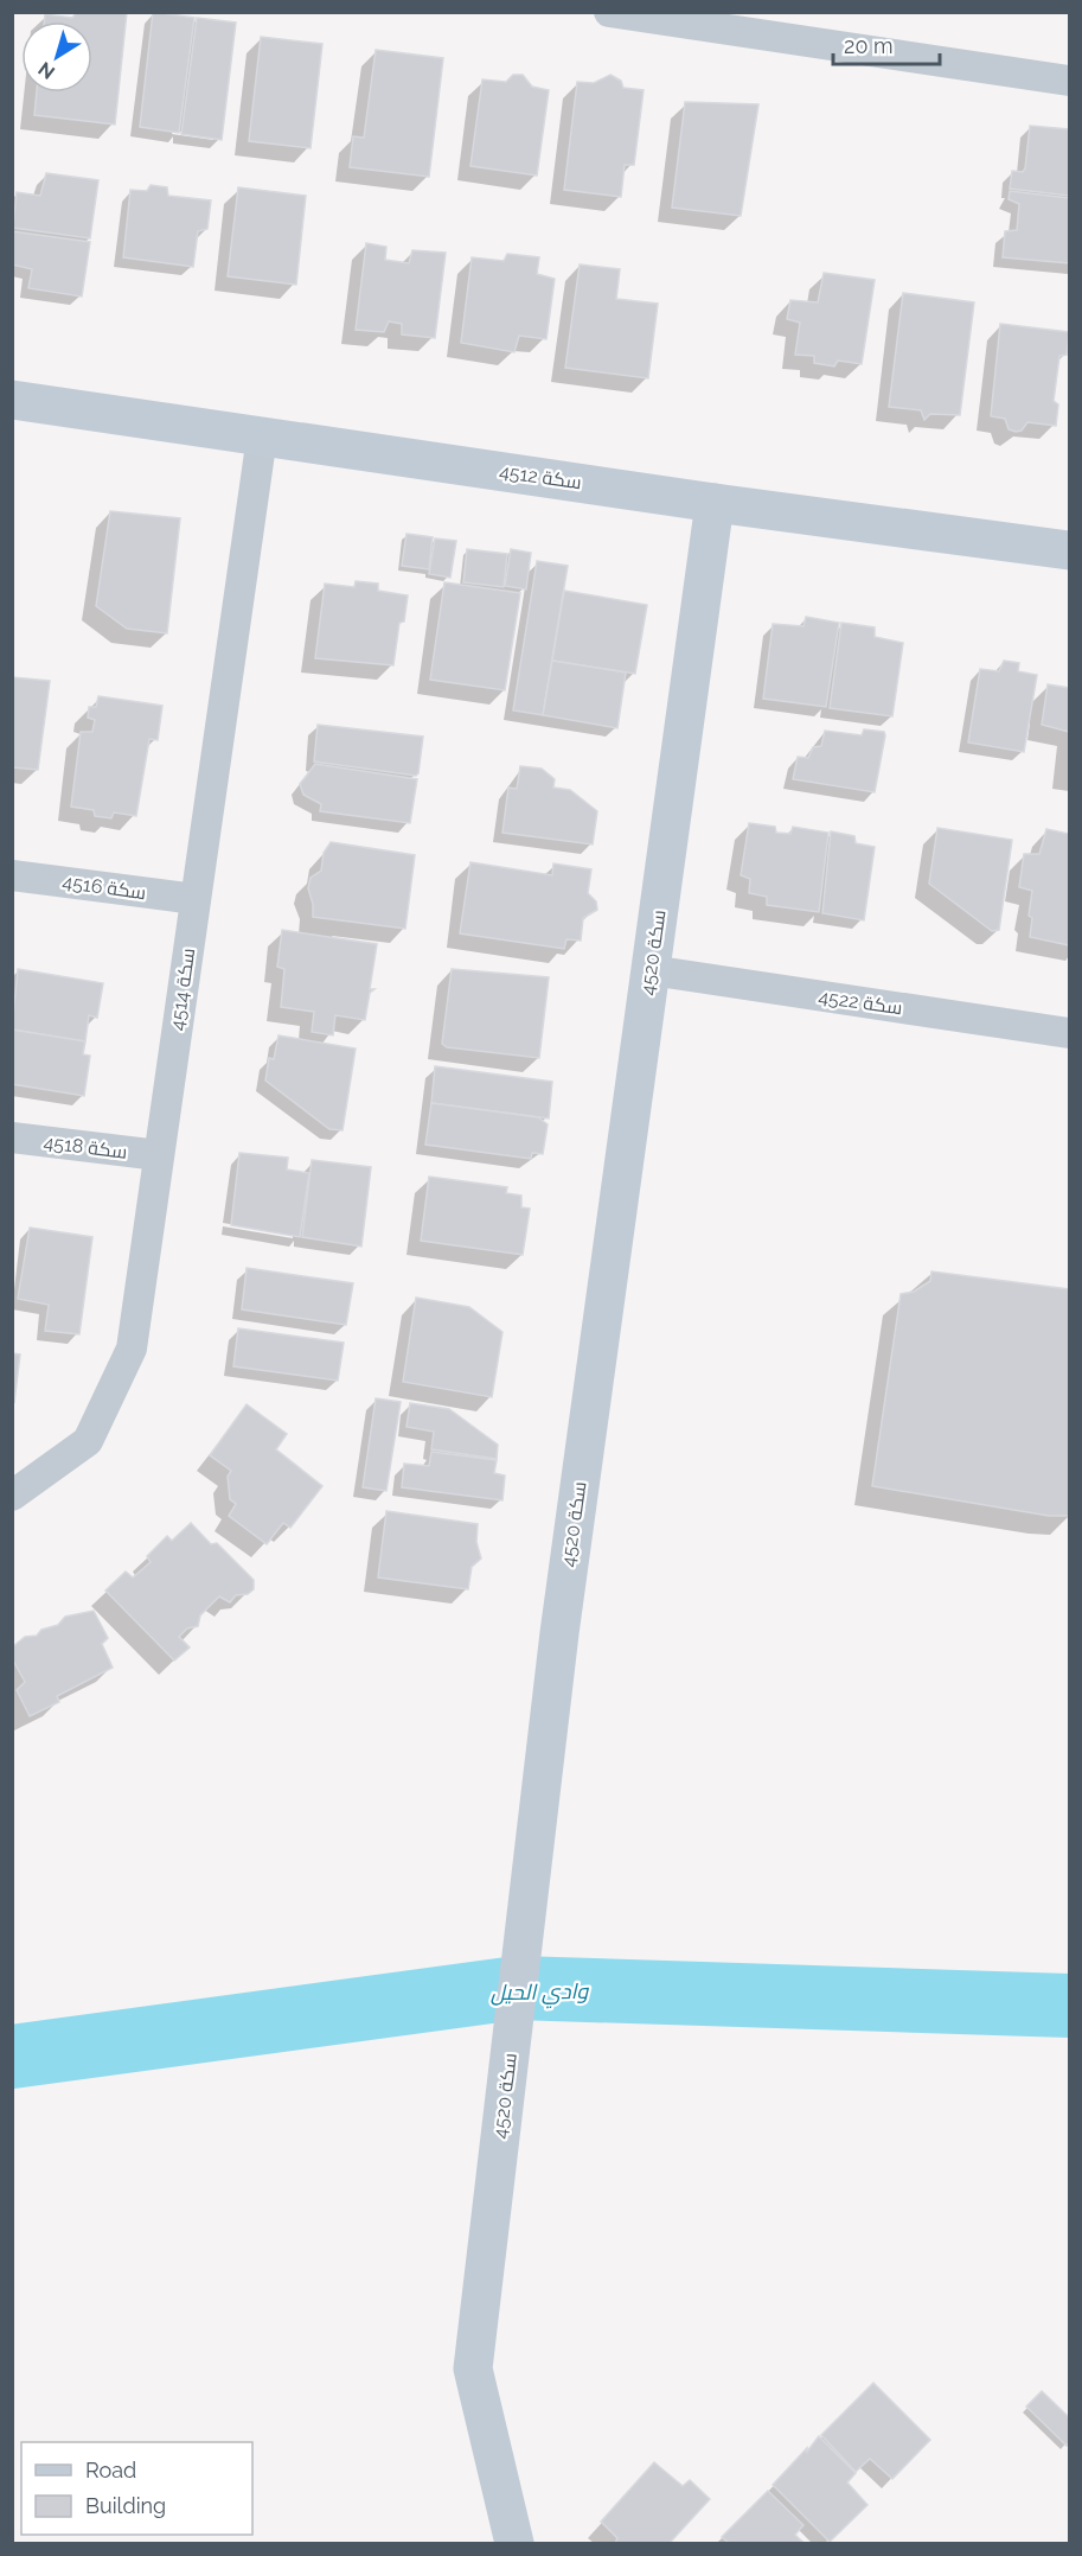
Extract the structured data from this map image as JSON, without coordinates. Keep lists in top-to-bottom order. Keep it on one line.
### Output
{"streets":{"street":["سكة 4512","سكة 4516","سكة 4520","سكة 4514","سكة 4522","سكة 4518"]},"crossings":[["سكة 4512","سكة 4520"],["سكة 4512","سكة 4514"],["سكة 4516","سكة 4514"],["سكة 4520","سكة 4522"],["سكة 4514","سكة 4518"]],"water":["وادي الحيل"],"legend":["Road","Building"],"scale_bar":"20 m","north":"bottom left"}
